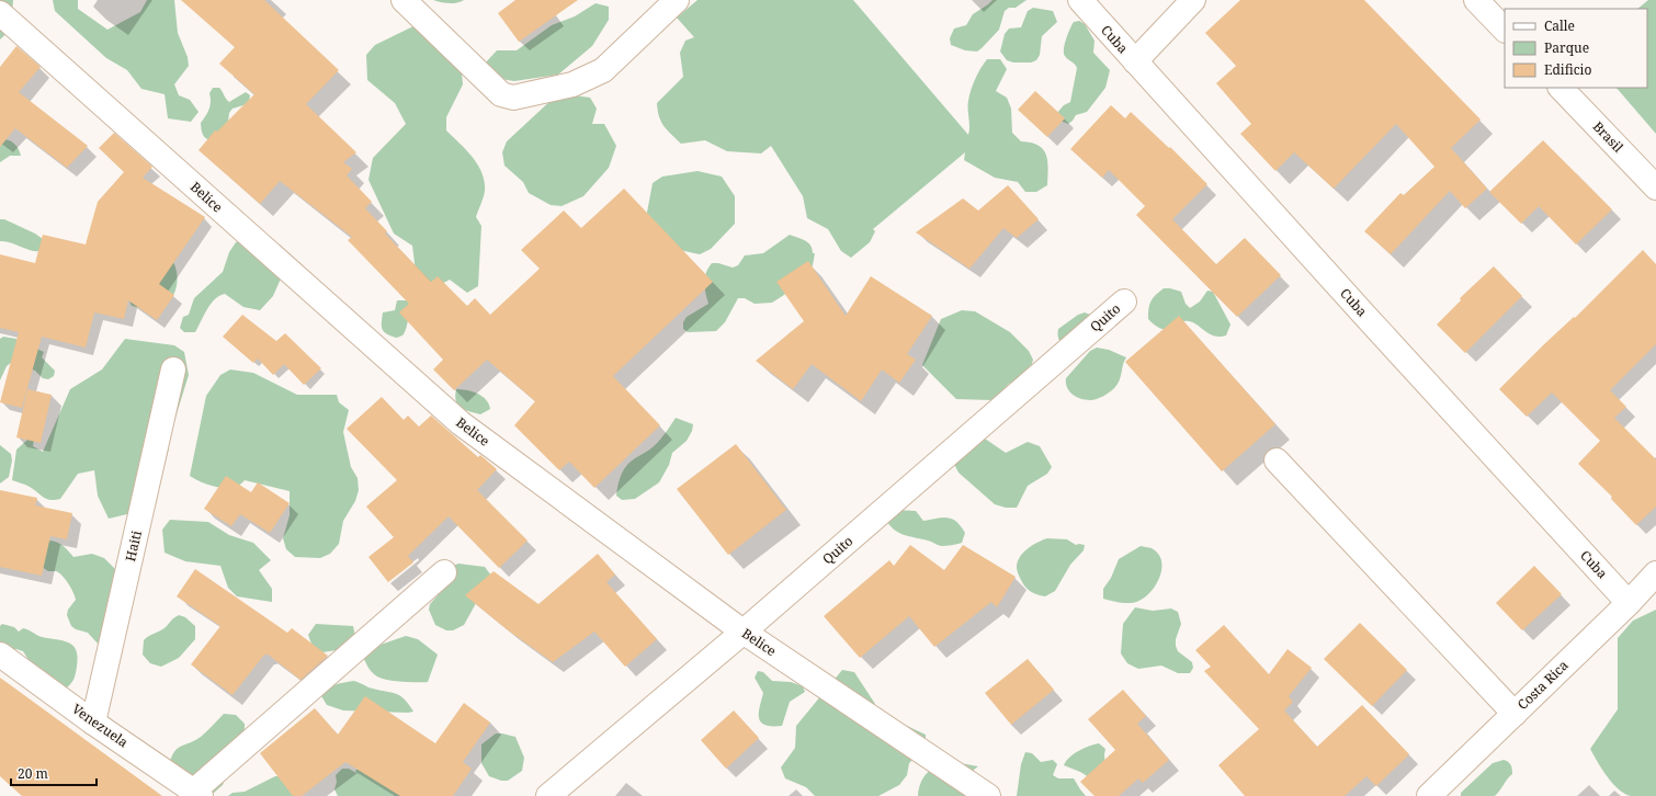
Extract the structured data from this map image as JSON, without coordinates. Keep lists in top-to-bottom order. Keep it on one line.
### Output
{"streets":{"street":["Cuba","Brasil","Belice","Quito","Haiti","Costa Rica","Venezuela"]},"crossings":[["Cuba","Costa Rica"],["Belice","Quito"],["Haiti","Venezuela"]],"legend":["Calle","Parque","Edificio"],"scale_bar":"20 m"}
